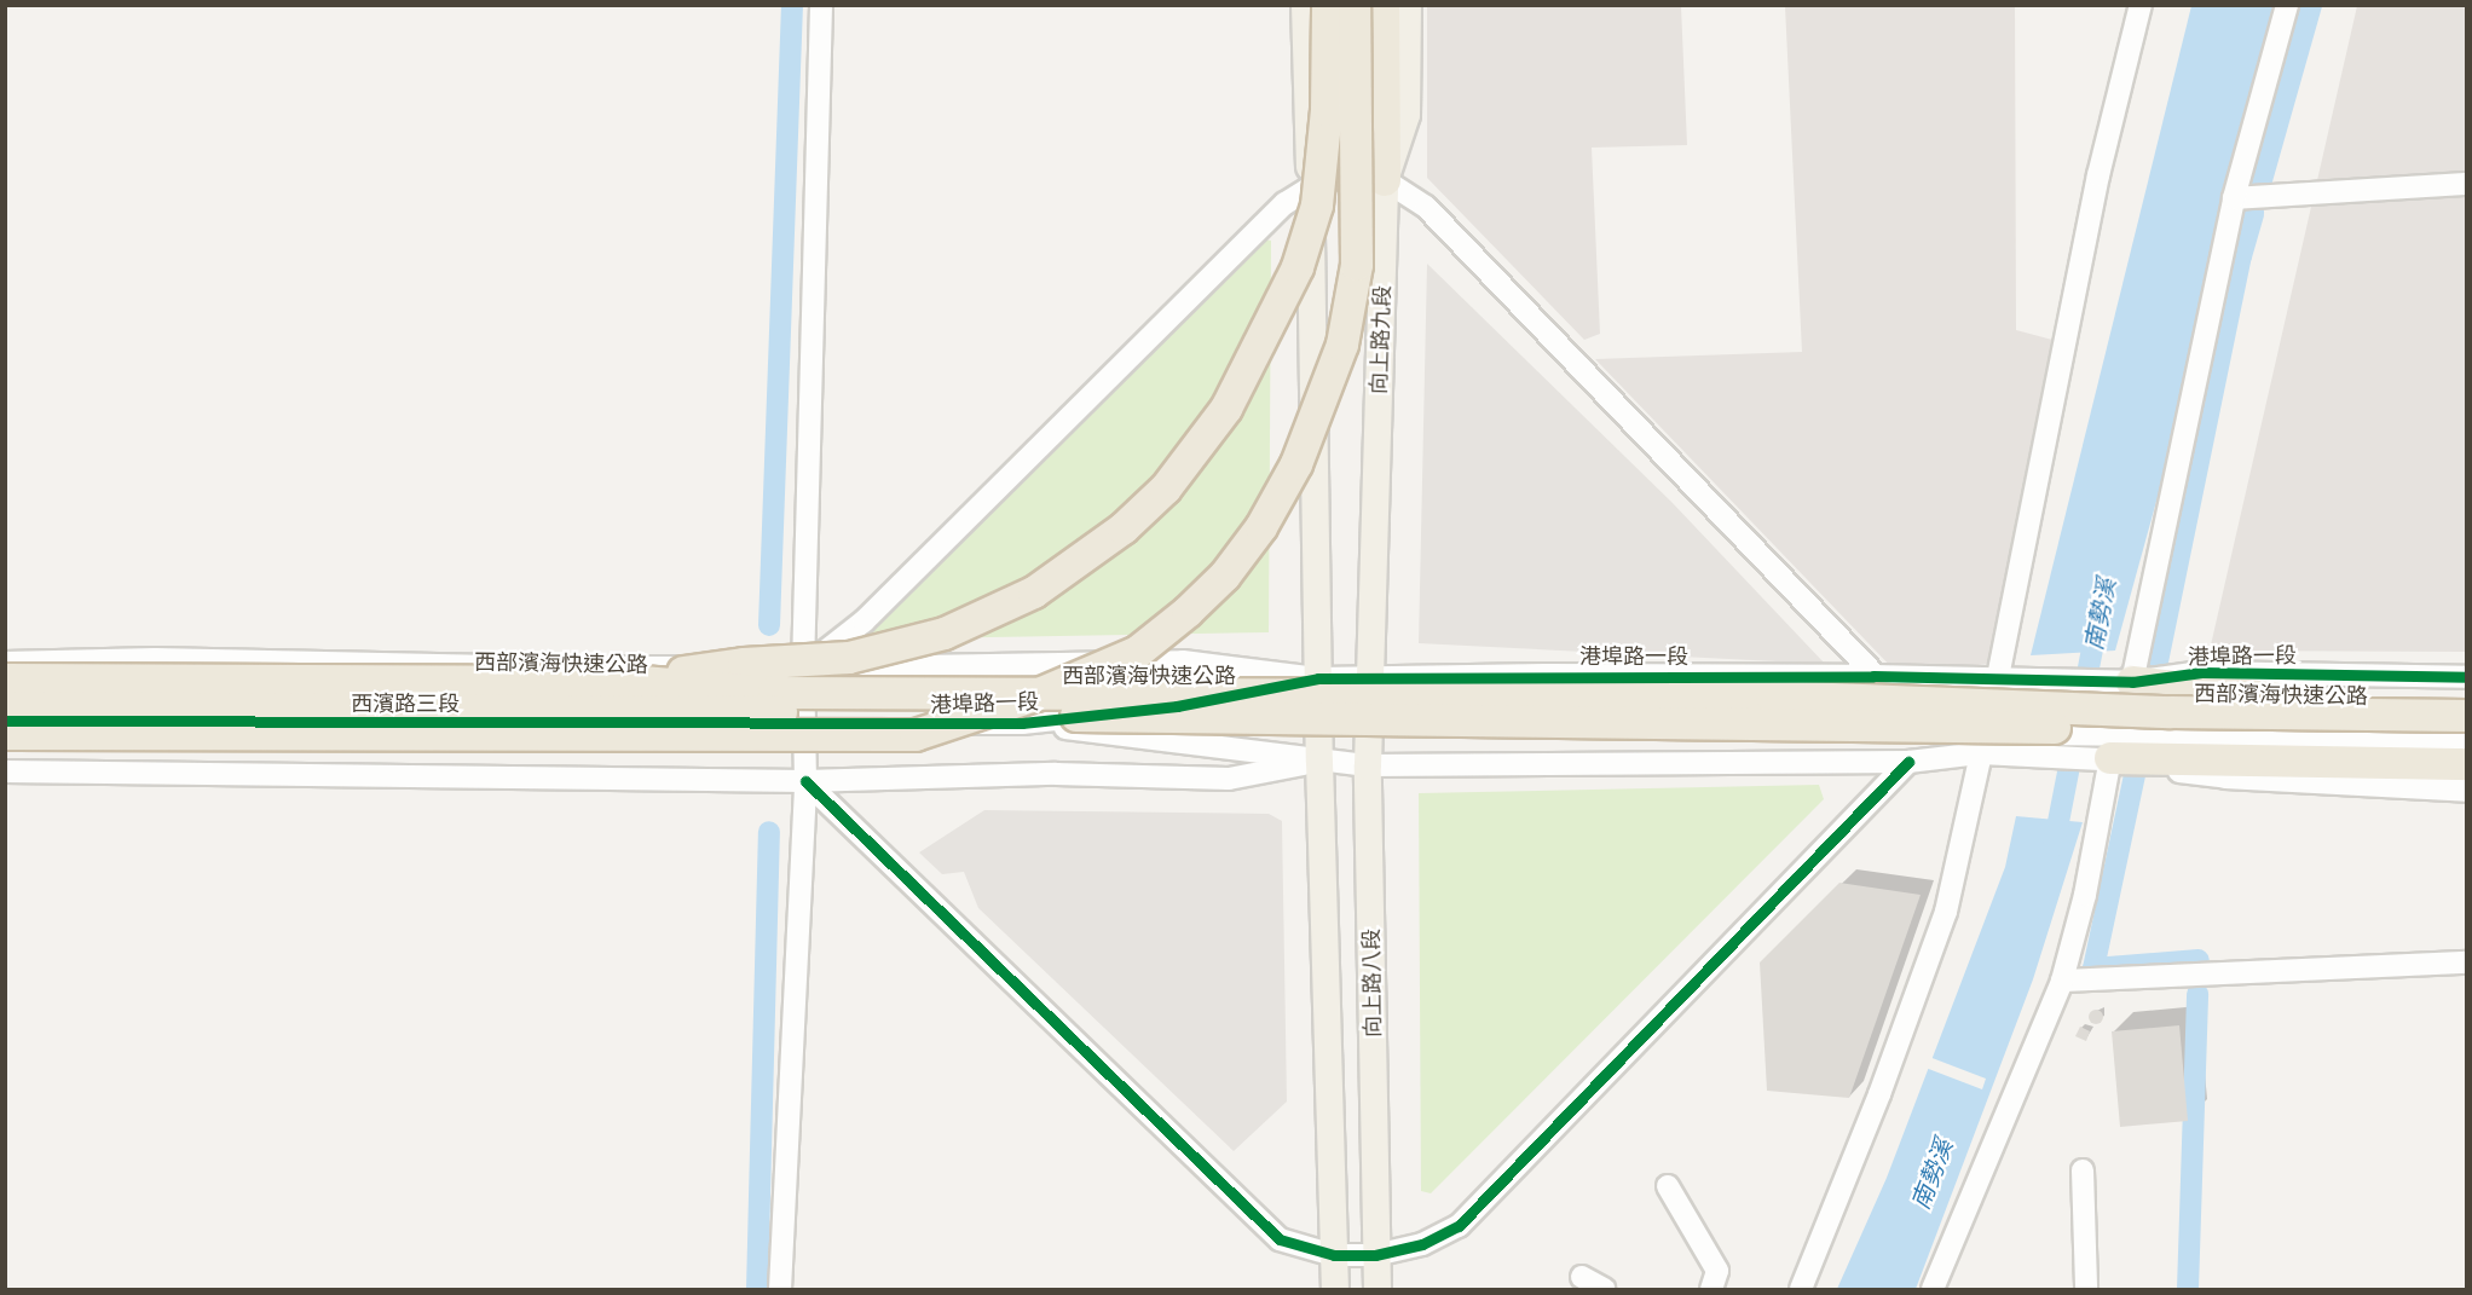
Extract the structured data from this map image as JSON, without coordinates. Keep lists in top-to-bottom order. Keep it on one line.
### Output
{"streets":{"highway":["西部濱海快速公路"],"main road":["向上路九段","向上路八段"],"street":["港埠路一段","西濱路三段"]},"crossings":[["向上路九段","港埠路一段"],["向上路九段","向上路八段"],["港埠路一段","西濱路三段"],["港埠路一段","向上路八段"]],"water":["南勢溪"]}
